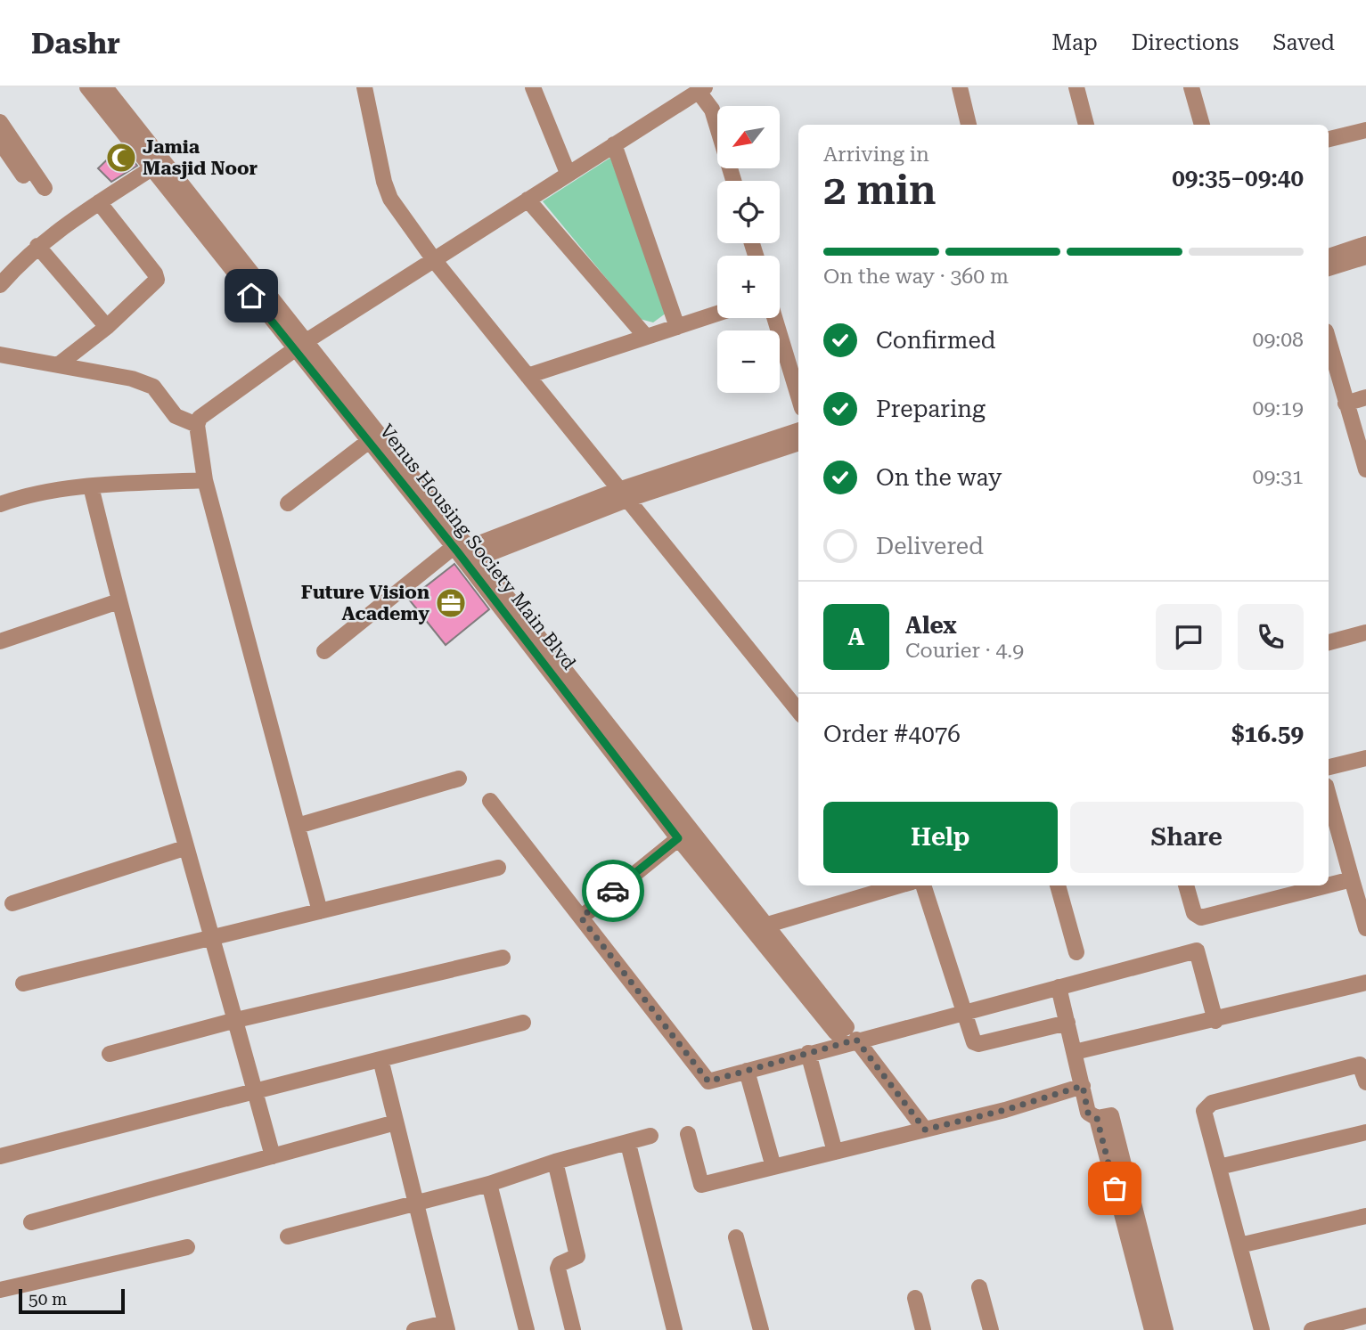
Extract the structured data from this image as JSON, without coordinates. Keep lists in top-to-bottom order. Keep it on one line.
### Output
{"streets":{"street":["Venus Housing Society Main Blvd"]},"places":{"mosque":["Jamia Masjid Noor"],"office":["Future Vision Academy"]},"scale_bar":"50 m","north":"bottom left","page":{"header":"Dashr","nav":["Map","Directions","Saved"],"map_buttons":["+","−"],"heading":["2 min","Arriving in","09:35–09:40"],"panel":["Alex","Courier · 4.9","Order #4076","$16.59"],"bar":"On the way · 360 m","list":[["Confirmed","09:08"],["Preparing","09:19"],["On the way","09:31"],"Delivered"],"round":"A","buttons":["Help","Share"],"scale":"50 m"}}
